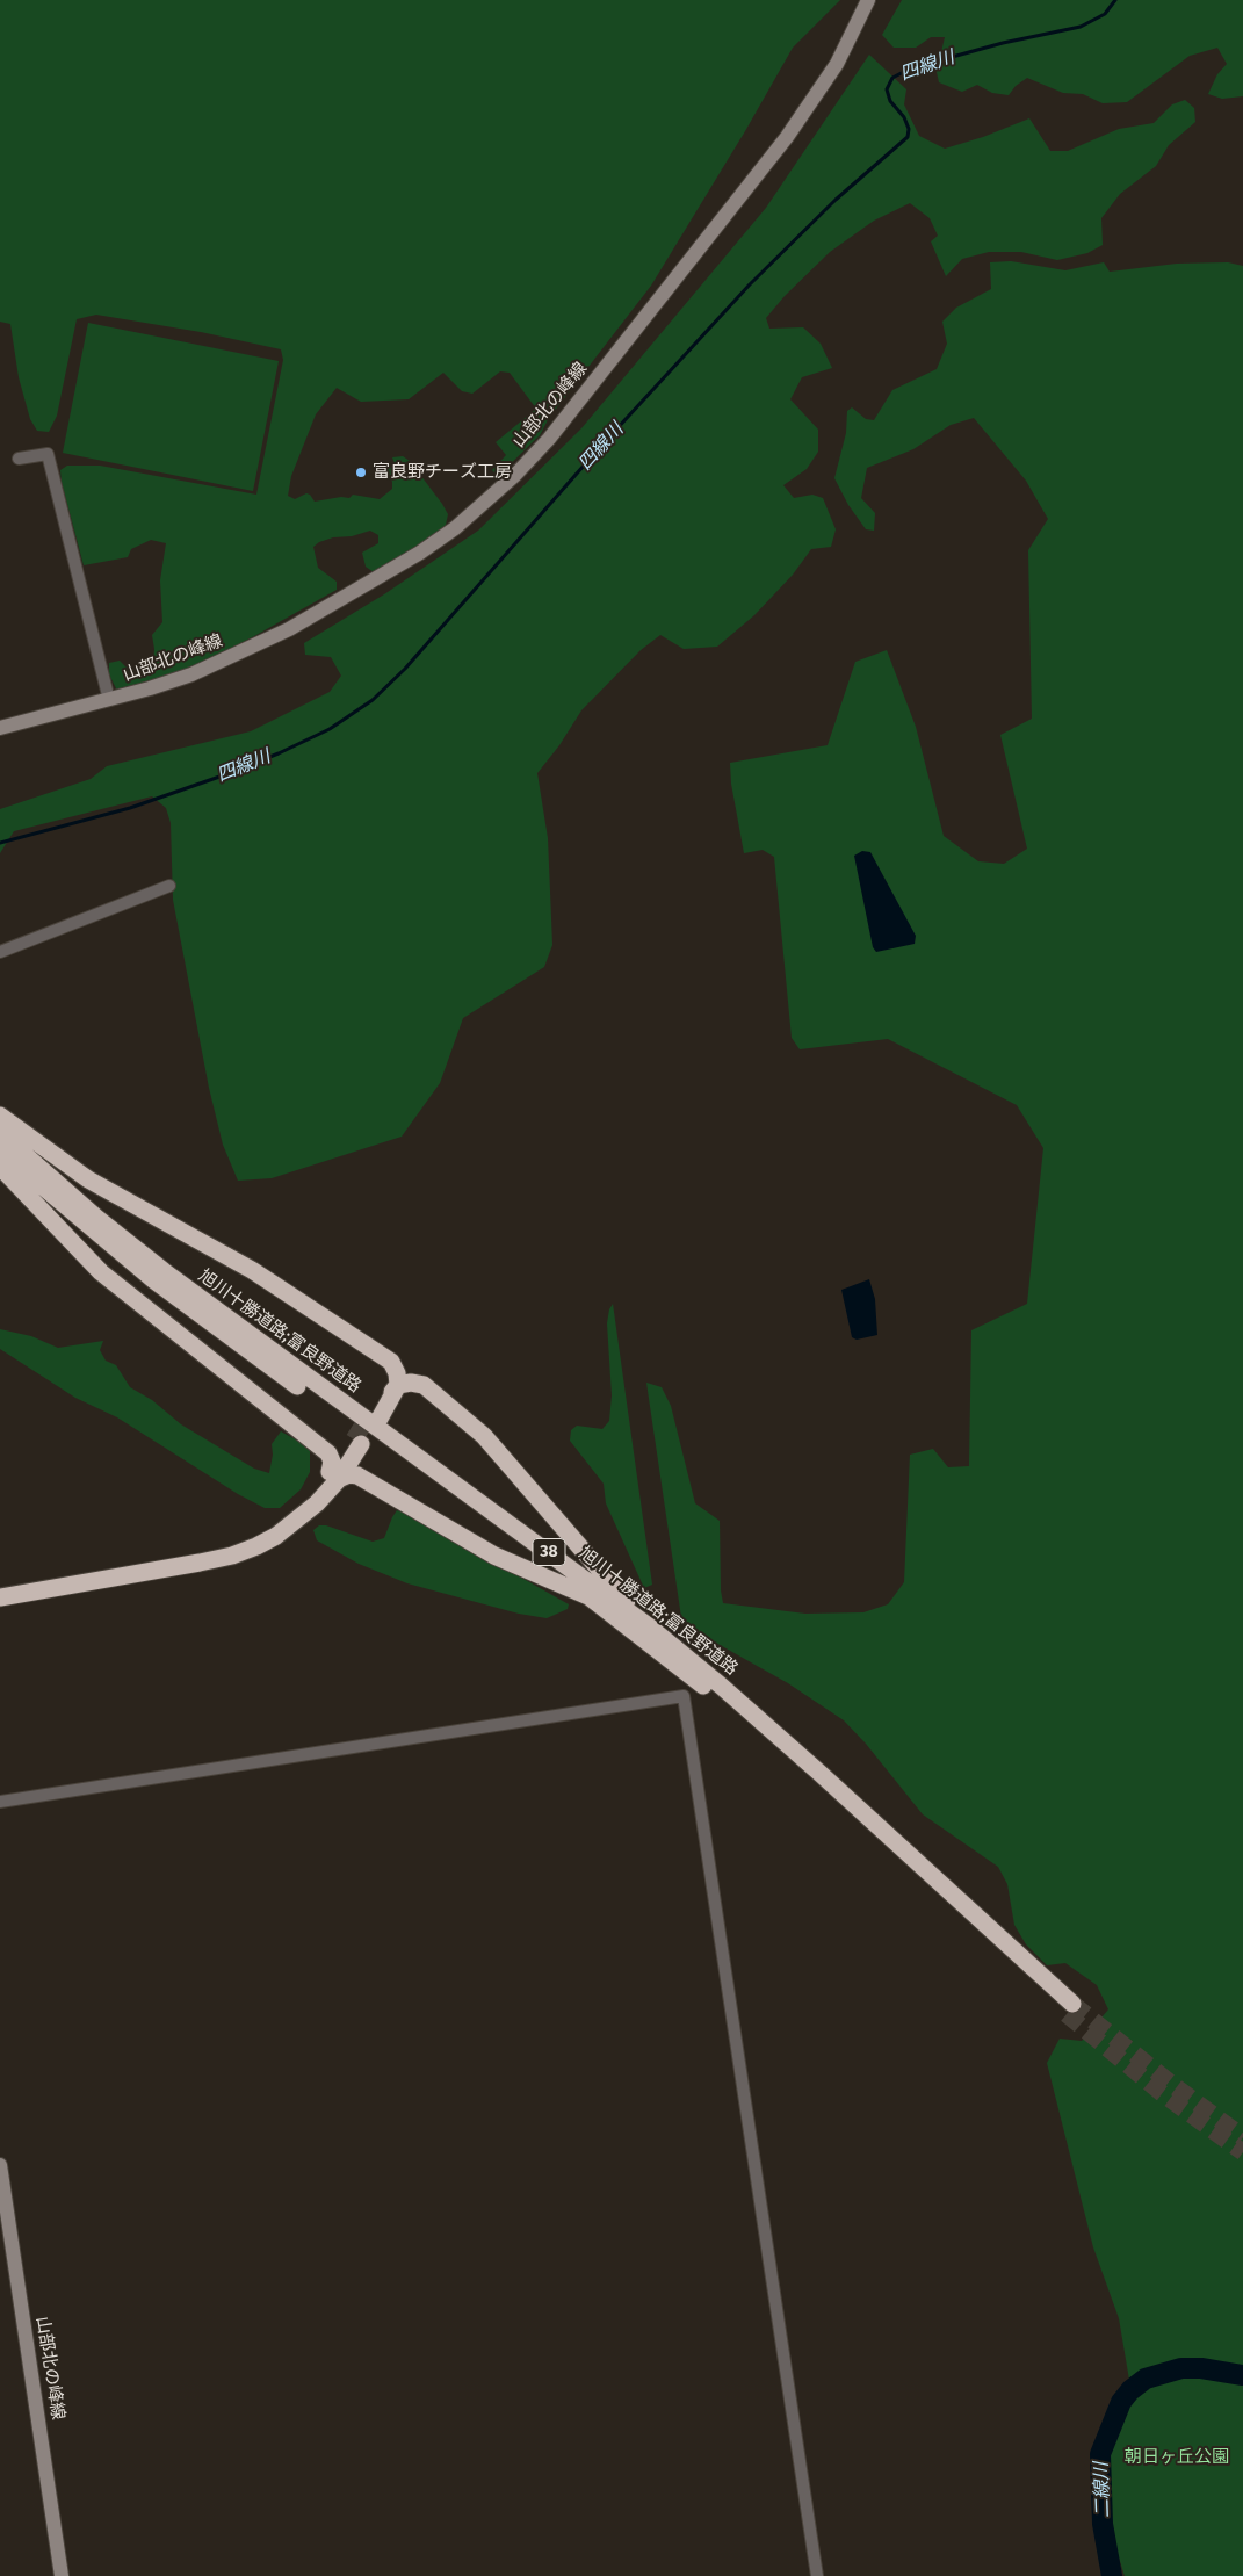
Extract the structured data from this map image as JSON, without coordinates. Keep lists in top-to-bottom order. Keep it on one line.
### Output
{"streets":{"highway":["旭川十勝道路;富良野道路","38"],"main road":["山部北の峰線"]},"crossings":[["旭川十勝道路;富良野道路","38"]],"water":["四線川","二線川"],"parks":["朝日ヶ丘公園"],"places":["富良野チーズ工房"]}
